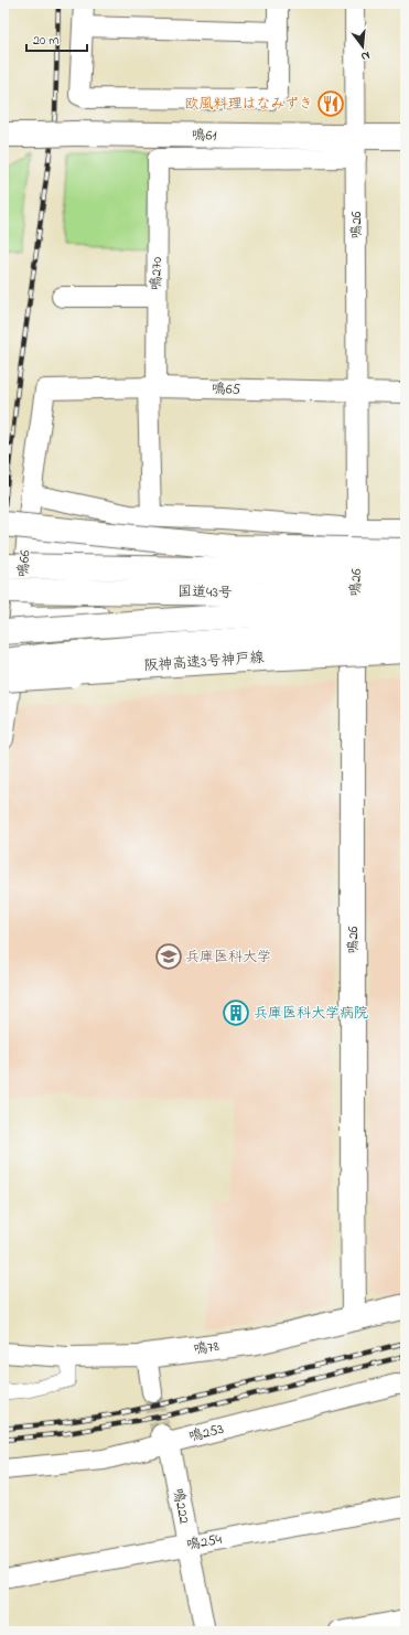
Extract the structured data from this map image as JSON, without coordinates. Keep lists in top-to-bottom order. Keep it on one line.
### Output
{"streets":{"main road":["鳴61","鳴26","国道43号","阪神高速3号神戸線","鳴78"],"street":["鳴270","鳴65","鳴66","鳴253","鳴222","鳴254"]},"crossings":[["鳴61","鳴26"],["鳴61","鳴270"],["鳴26","鳴270"],["鳴26","鳴65"],["鳴26","鳴78"],["鳴270","鳴65"],["鳴65","鳴66"],["鳴253","鳴222"],["鳴222","鳴254"]],"places":{"restaurant":["欧風料理はなみずき"],"school or university":["兵庫医科大学"],"building":["兵庫医科大学病院"]},"scale_bar":"20 m","north":"bottom"}
